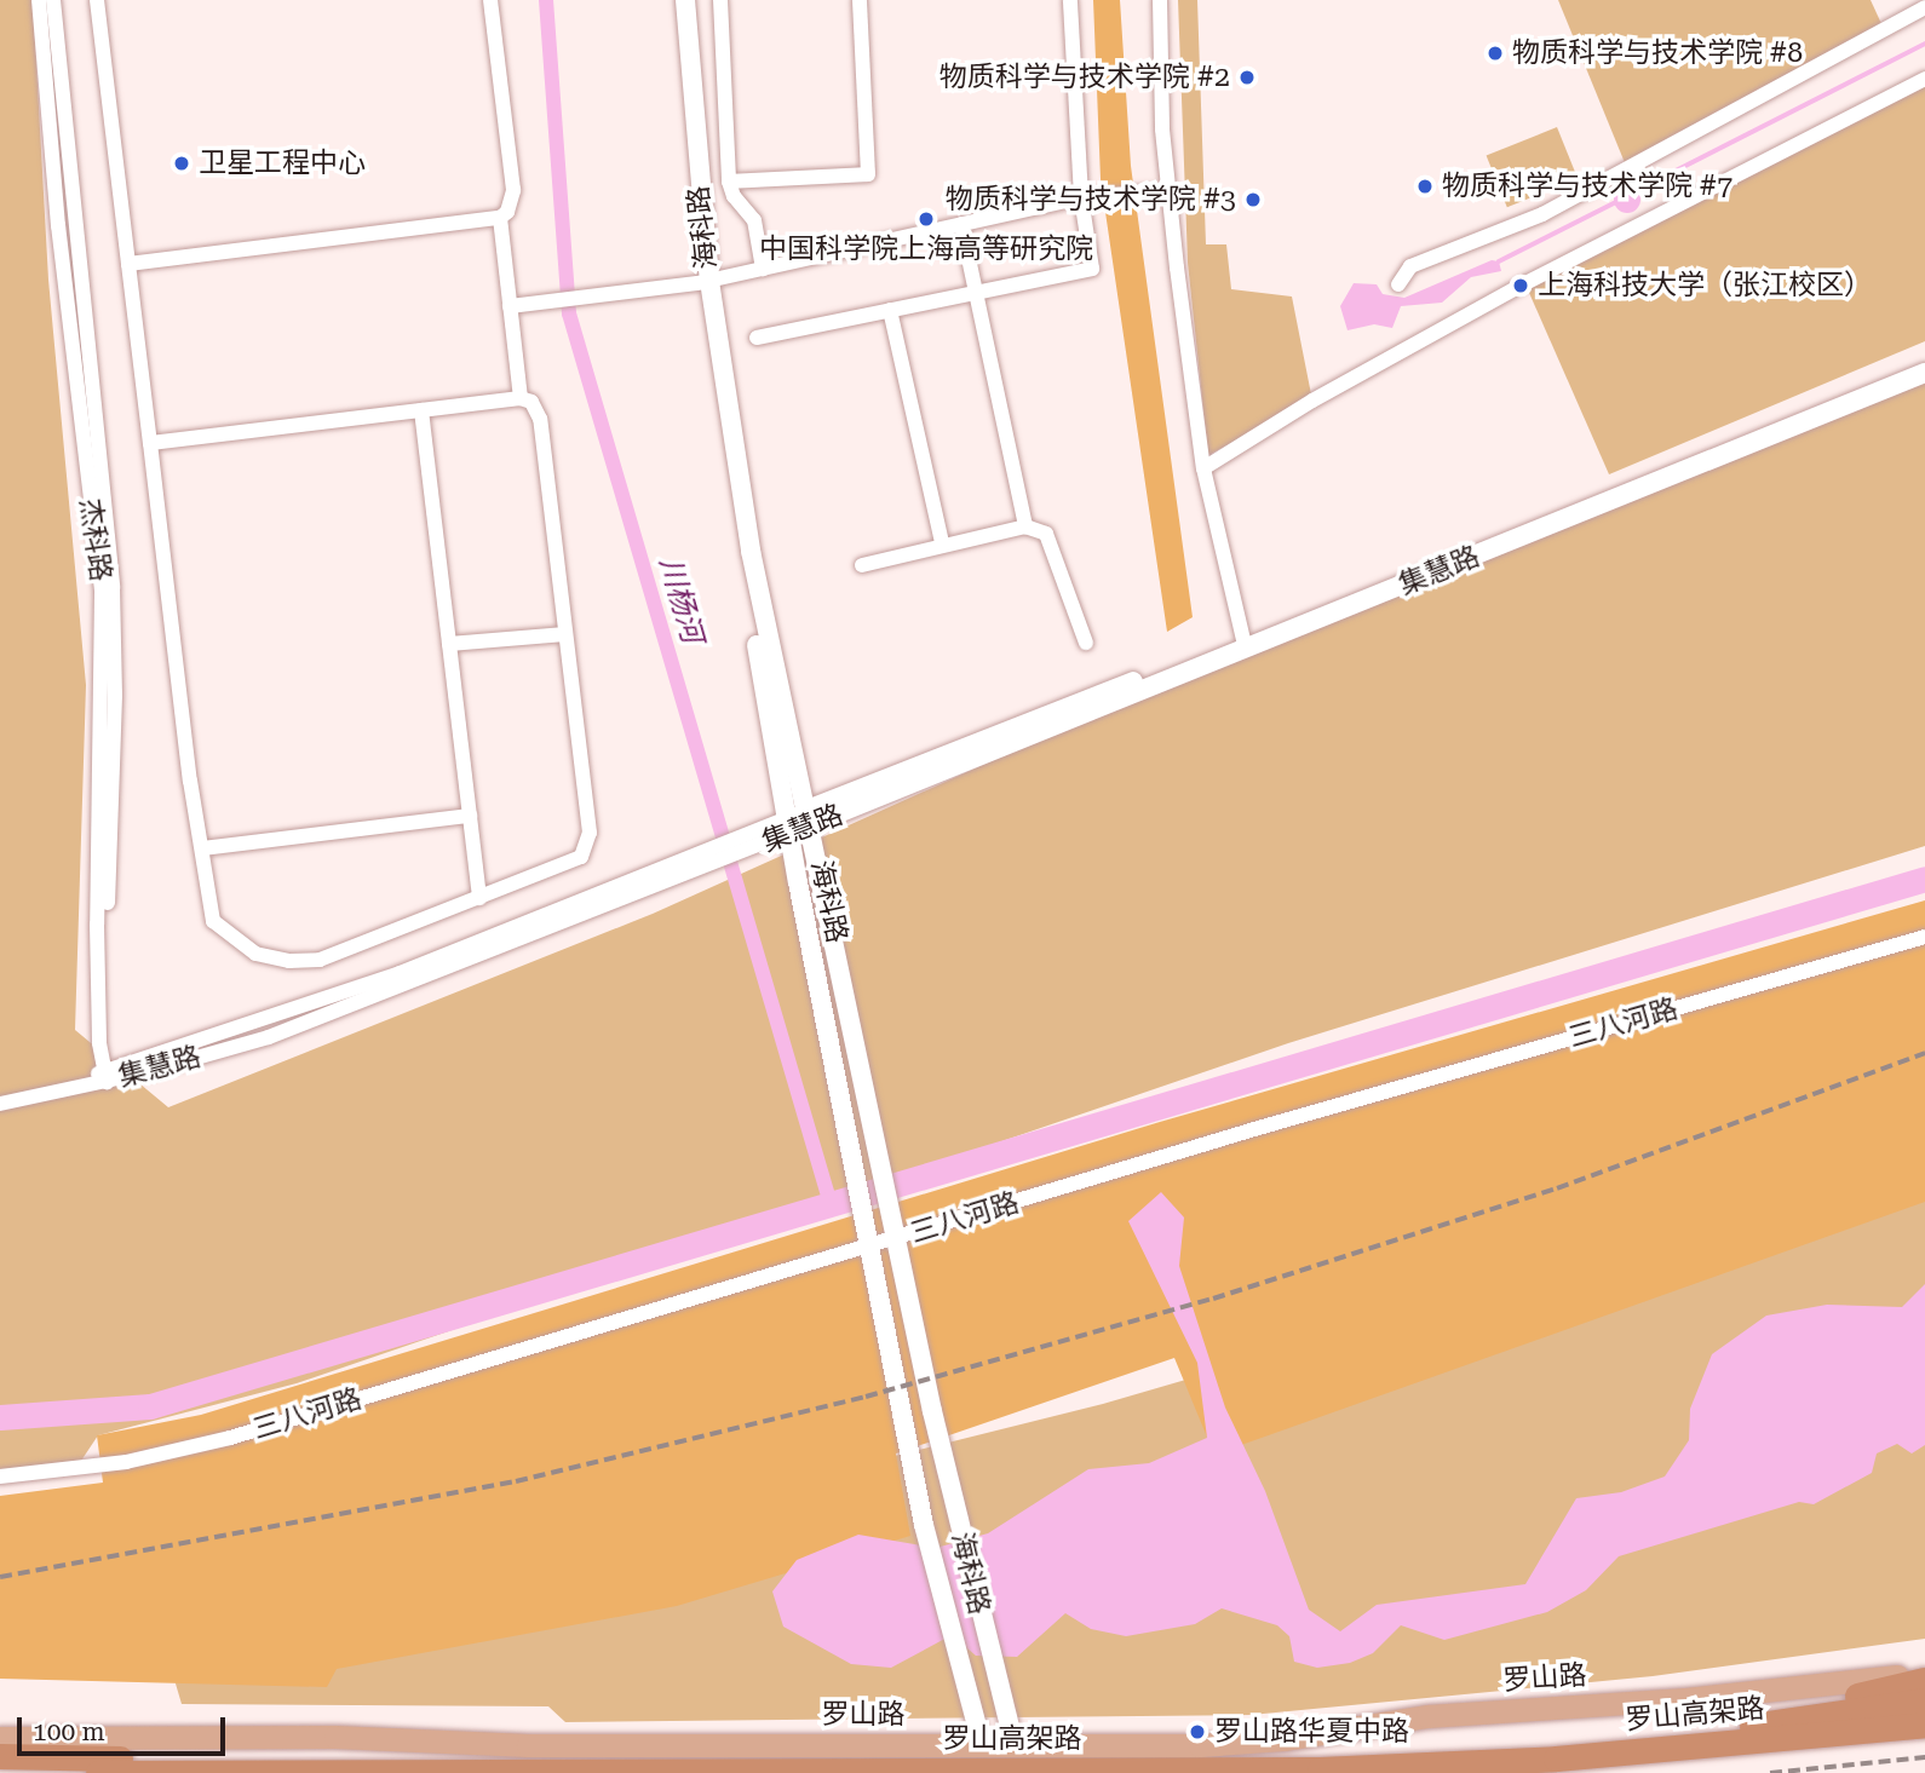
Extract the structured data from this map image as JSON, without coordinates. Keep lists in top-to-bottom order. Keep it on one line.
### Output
{"streets":{"highway":["罗山高架路"],"main road":["罗山路"],"street":["海科路","杰科路","集慧路","三八河路"]},"crossings":[["海科路","集慧路"],["海科路","三八河路"],["海科路","罗山路"],["杰科路","集慧路"]],"water":["川杨河"],"places":["物质科学与技术学院 #8","物质科学与技术学院 #2","卫星工程中心","物质科学与技术学院 #7","物质科学与技术学院 #3","中国科学院上海高等研究院","上海科技大学（张江校区）","罗山路华夏中路"],"scale_bar":"100 m"}
